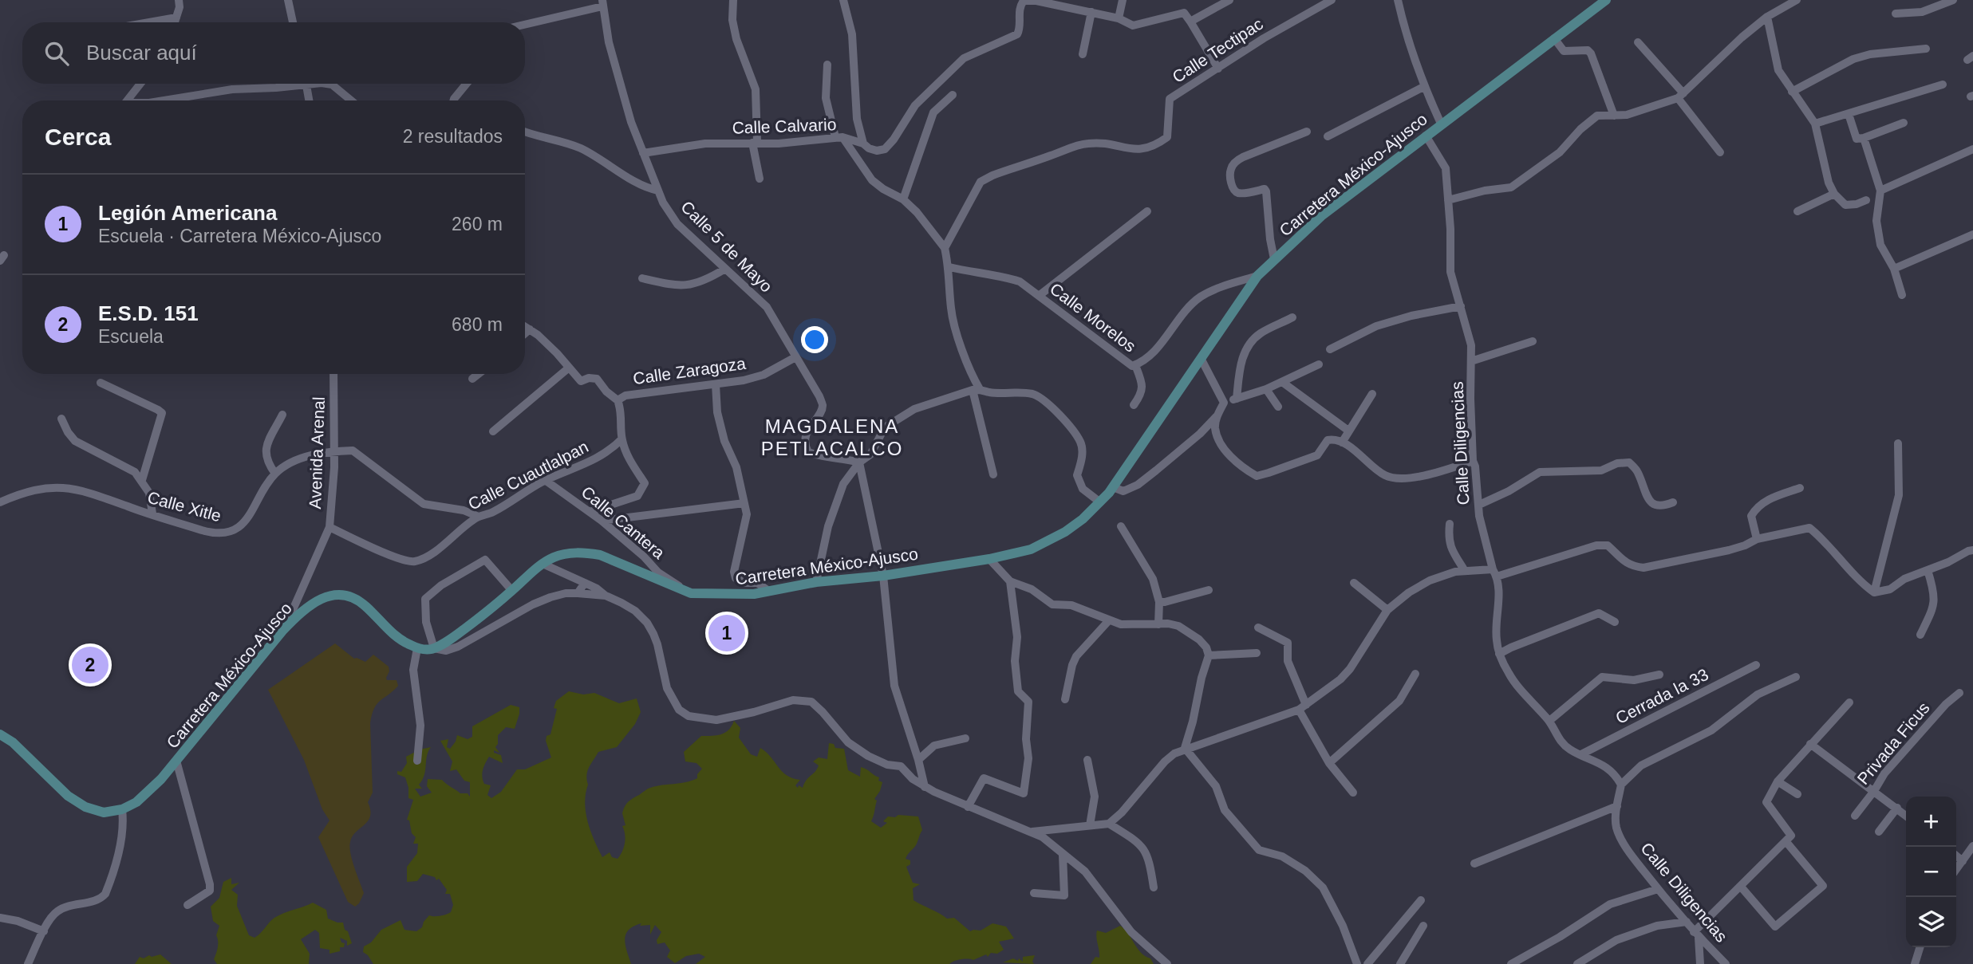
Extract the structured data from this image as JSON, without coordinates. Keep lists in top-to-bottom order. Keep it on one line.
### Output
{"streets":{"main road":["Carretera México-Ajusco"],"street":["Calle Tectipac","Calle Calvario","Calle 5 de Mayo","Calle Morelos","Calle Zaragoza","Calle Diligencias","Avenida Arenal","Calle Cuautlalpan","Calle Xitle","Calle Cantera","Cerrada la 33","Privada Ficus"]},"crossings":[["Calle Tectipac","Calle Calvario"],["Calle Calvario","Calle 5 de Mayo"],["Carretera México-Ajusco","Calle Morelos"],["Carretera México-Ajusco","Calle Diligencias"],["Carretera México-Ajusco","Avenida Arenal"],["Carretera México-Ajusco","Calle Cantera"],["Calle 5 de Mayo","Calle Zaragoza"],["Calle Diligencias","Cerrada la 33"],["Avenida Arenal","Calle Cuautlalpan"],["Avenida Arenal","Calle Xitle"],["Calle Cuautlalpan","Calle Xitle"],["Calle Cuautlalpan","Calle Cantera"]],"districts":["MAGDALENA PETLACALCO"],"page":{"search":"Buscar aquí","heading":["Cerca","2 resultados"],"list":[{"mark":"1","name":"Legión Americana","note":"Escuela · Carretera México-Ajusco","value":"260 m"},{"mark":"2","name":"E.S.D. 151","note":"Escuela","value":"680 m"}],"pins":["1","2"],"map_buttons":["+","−"]}}
